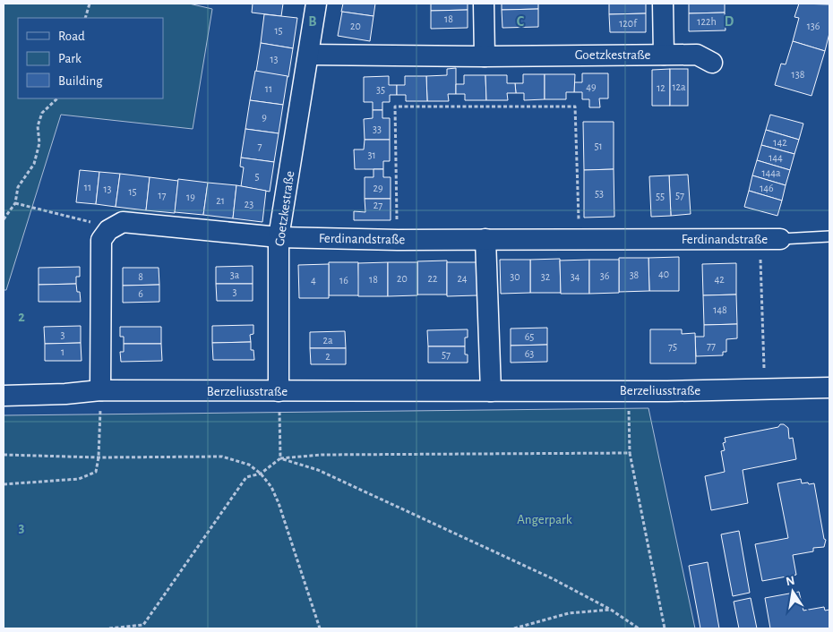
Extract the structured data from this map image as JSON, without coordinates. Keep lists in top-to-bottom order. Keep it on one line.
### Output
{"streets":{"street":["Goetzkestraße","Ferdinandstraße","Berzeliusstraße"]},"crossings":[["Goetzkestraße","Ferdinandstraße"],["Goetzkestraße","Berzeliusstraße"]],"parks":["Angerpark"],"house_numbers":["18","122h","120f","20","136","15","13","138","49","12a","12","11","35","9","33","142","7","51","31","144","144a","5","11","29","146","13","15","53","17","57","55","19","21","23","27","40","3a","38","36","8","30","32","34","20","22","24","18","42","4","16","3","6","148","3","65","2a","77","75","1","63","57","2"],"legend":["Road","Park","Building"],"north":"top","grid":{"columns":["B","C","D"],"rows":["2","3"]}}
